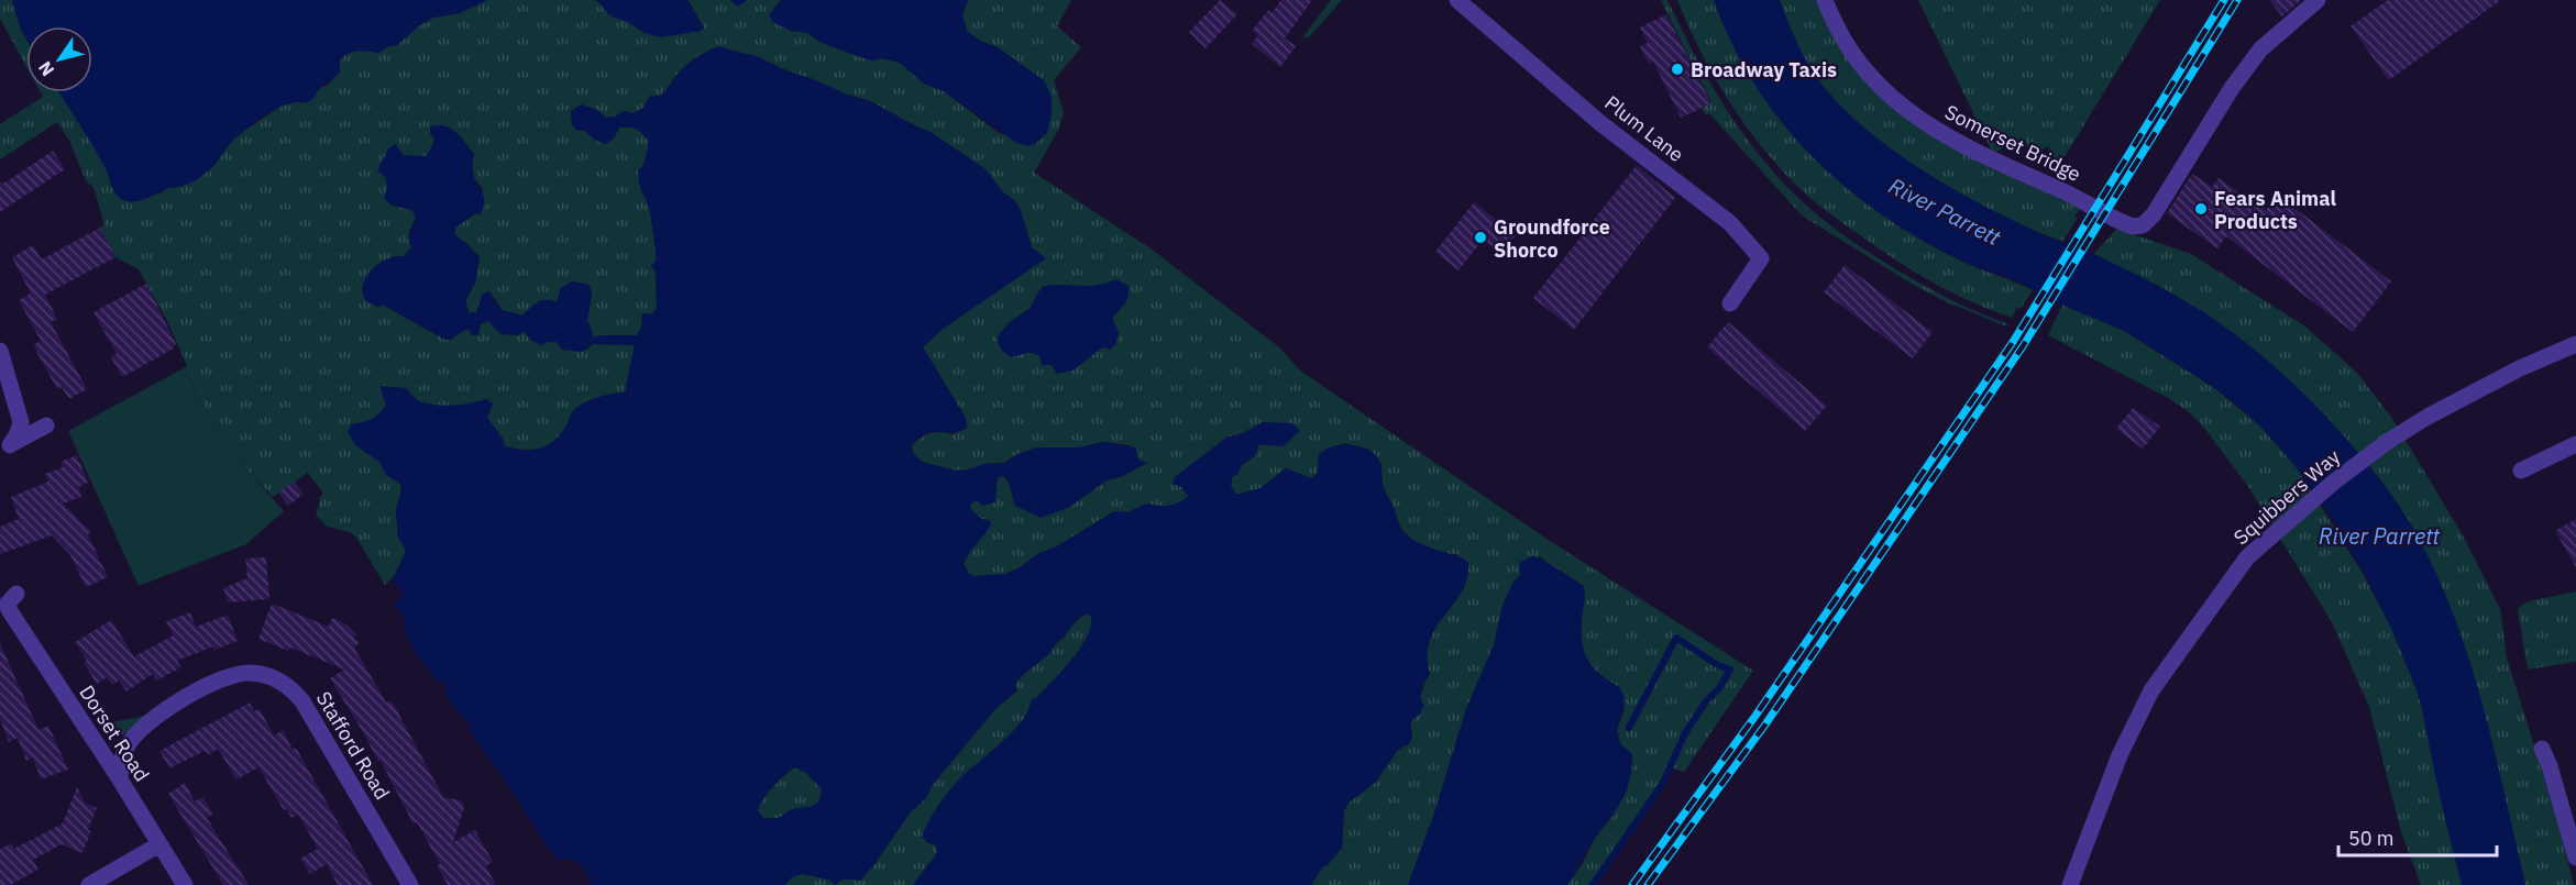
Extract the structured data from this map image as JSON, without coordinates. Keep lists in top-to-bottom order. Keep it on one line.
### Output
{"streets":{"street":["Plum Lane","Somerset Bridge","Squibbers Way","Dorset Road","Stafford Road"]},"crossings":[["Dorset Road","Stafford Road"]],"water":["River Parrett"],"places":["Broadway Taxis","Fears Animal Products","Groundforce Shorco"],"scale_bar":"50 m","north":"bottom left"}
